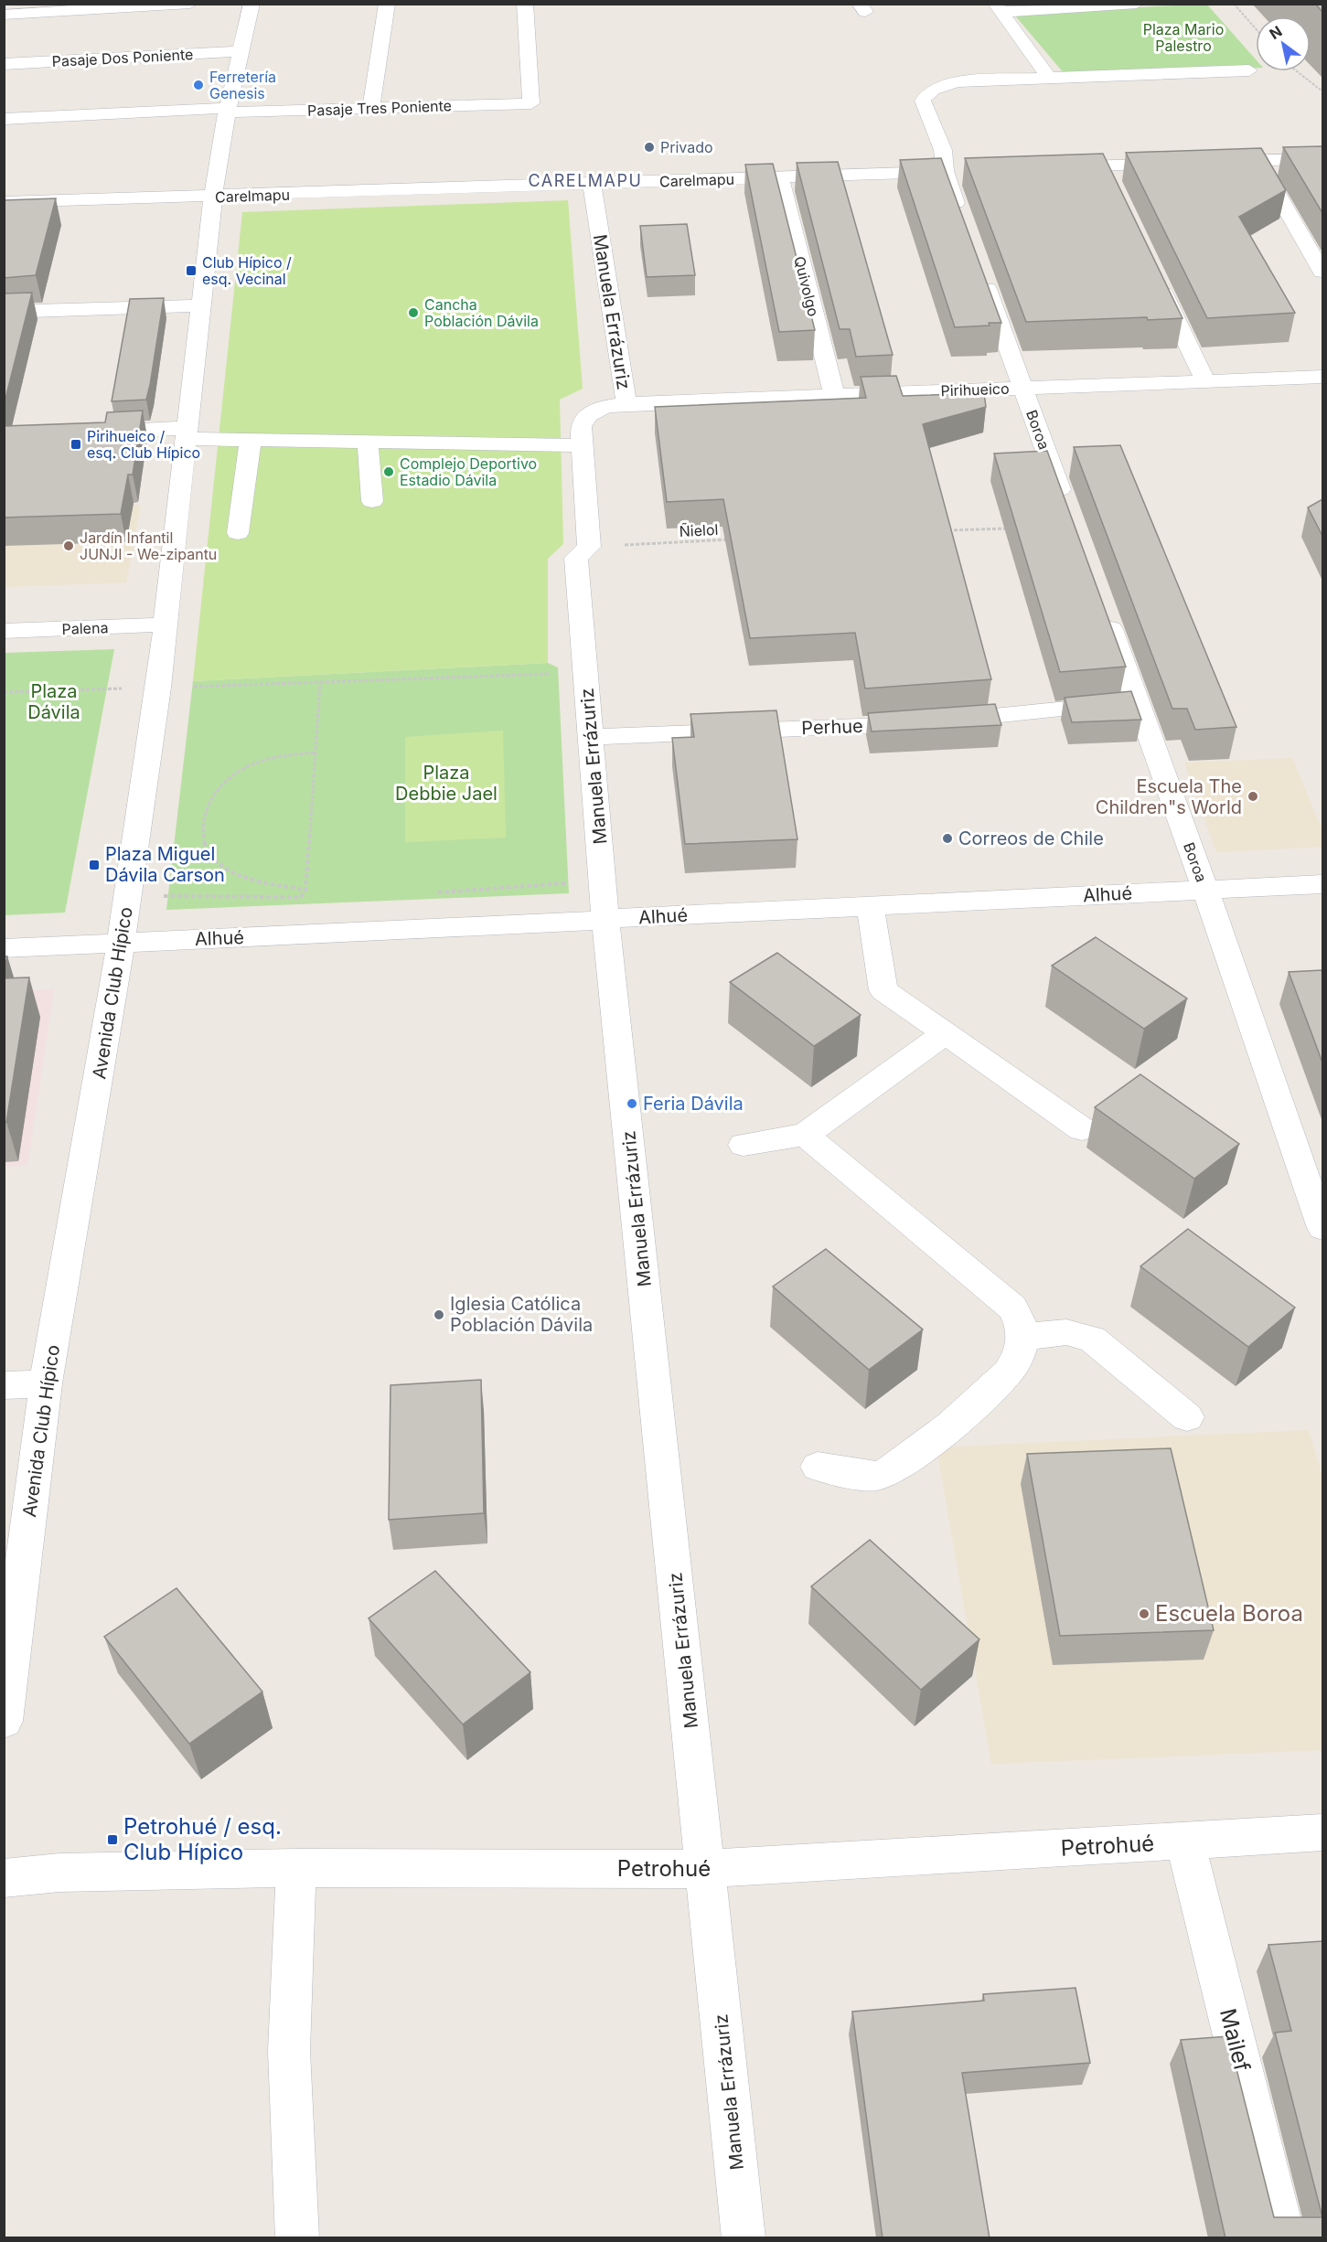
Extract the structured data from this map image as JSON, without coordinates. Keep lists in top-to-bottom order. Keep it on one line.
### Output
{"streets":{"street":["Pasaje Dos Poniente","Pasaje Tres Poniente","Carelmapu","Quivolgo","Manuela Errázuriz","Pirihueico","Boroa","Palena","Perhue","Alhué","Avenida Club Hípico","Petrohué","Mailef"],"path":["Ñielol"]},"crossings":[["Pasaje Dos Poniente","Avenida Club Hípico"],["Pasaje Tres Poniente","Avenida Club Hípico"],["Carelmapu","Quivolgo"],["Carelmapu","Manuela Errázuriz"],["Carelmapu","Avenida Club Hípico"],["Quivolgo","Pirihueico"],["Manuela Errázuriz","Pirihueico"],["Manuela Errázuriz","Ñielol"],["Manuela Errázuriz","Perhue"],["Manuela Errázuriz","Alhué"],["Manuela Errázuriz","Petrohué"],["Pirihueico","Boroa"],["Boroa","Perhue"],["Boroa","Alhué"],["Palena","Avenida Club Hípico"],["Alhué","Avenida Club Hípico"],["Petrohué","Mailef"]],"districts":["CARELMAPU"],"parks":["Plaza Mario Palestro","Plaza Dávila","Plaza Debbie Jael"],"places":{"other":["Ferretería Genesis","Privado","Cancha Población Dávila","Complejo Deportivo Estadio Dávila","Jardín Infantil JUNJI - We-zipantu","Escuela The Children\"s World","Correos de Chile","Feria Dávila","Iglesia Católica Población Dávila","Escuela Boroa"],"transit":["Club Hípico / esq. Vecinal","Pirihueico / esq. Club Hípico","Plaza Miguel Dávila Carson","Petrohué / esq. Club Hípico"]},"north":"top left"}
